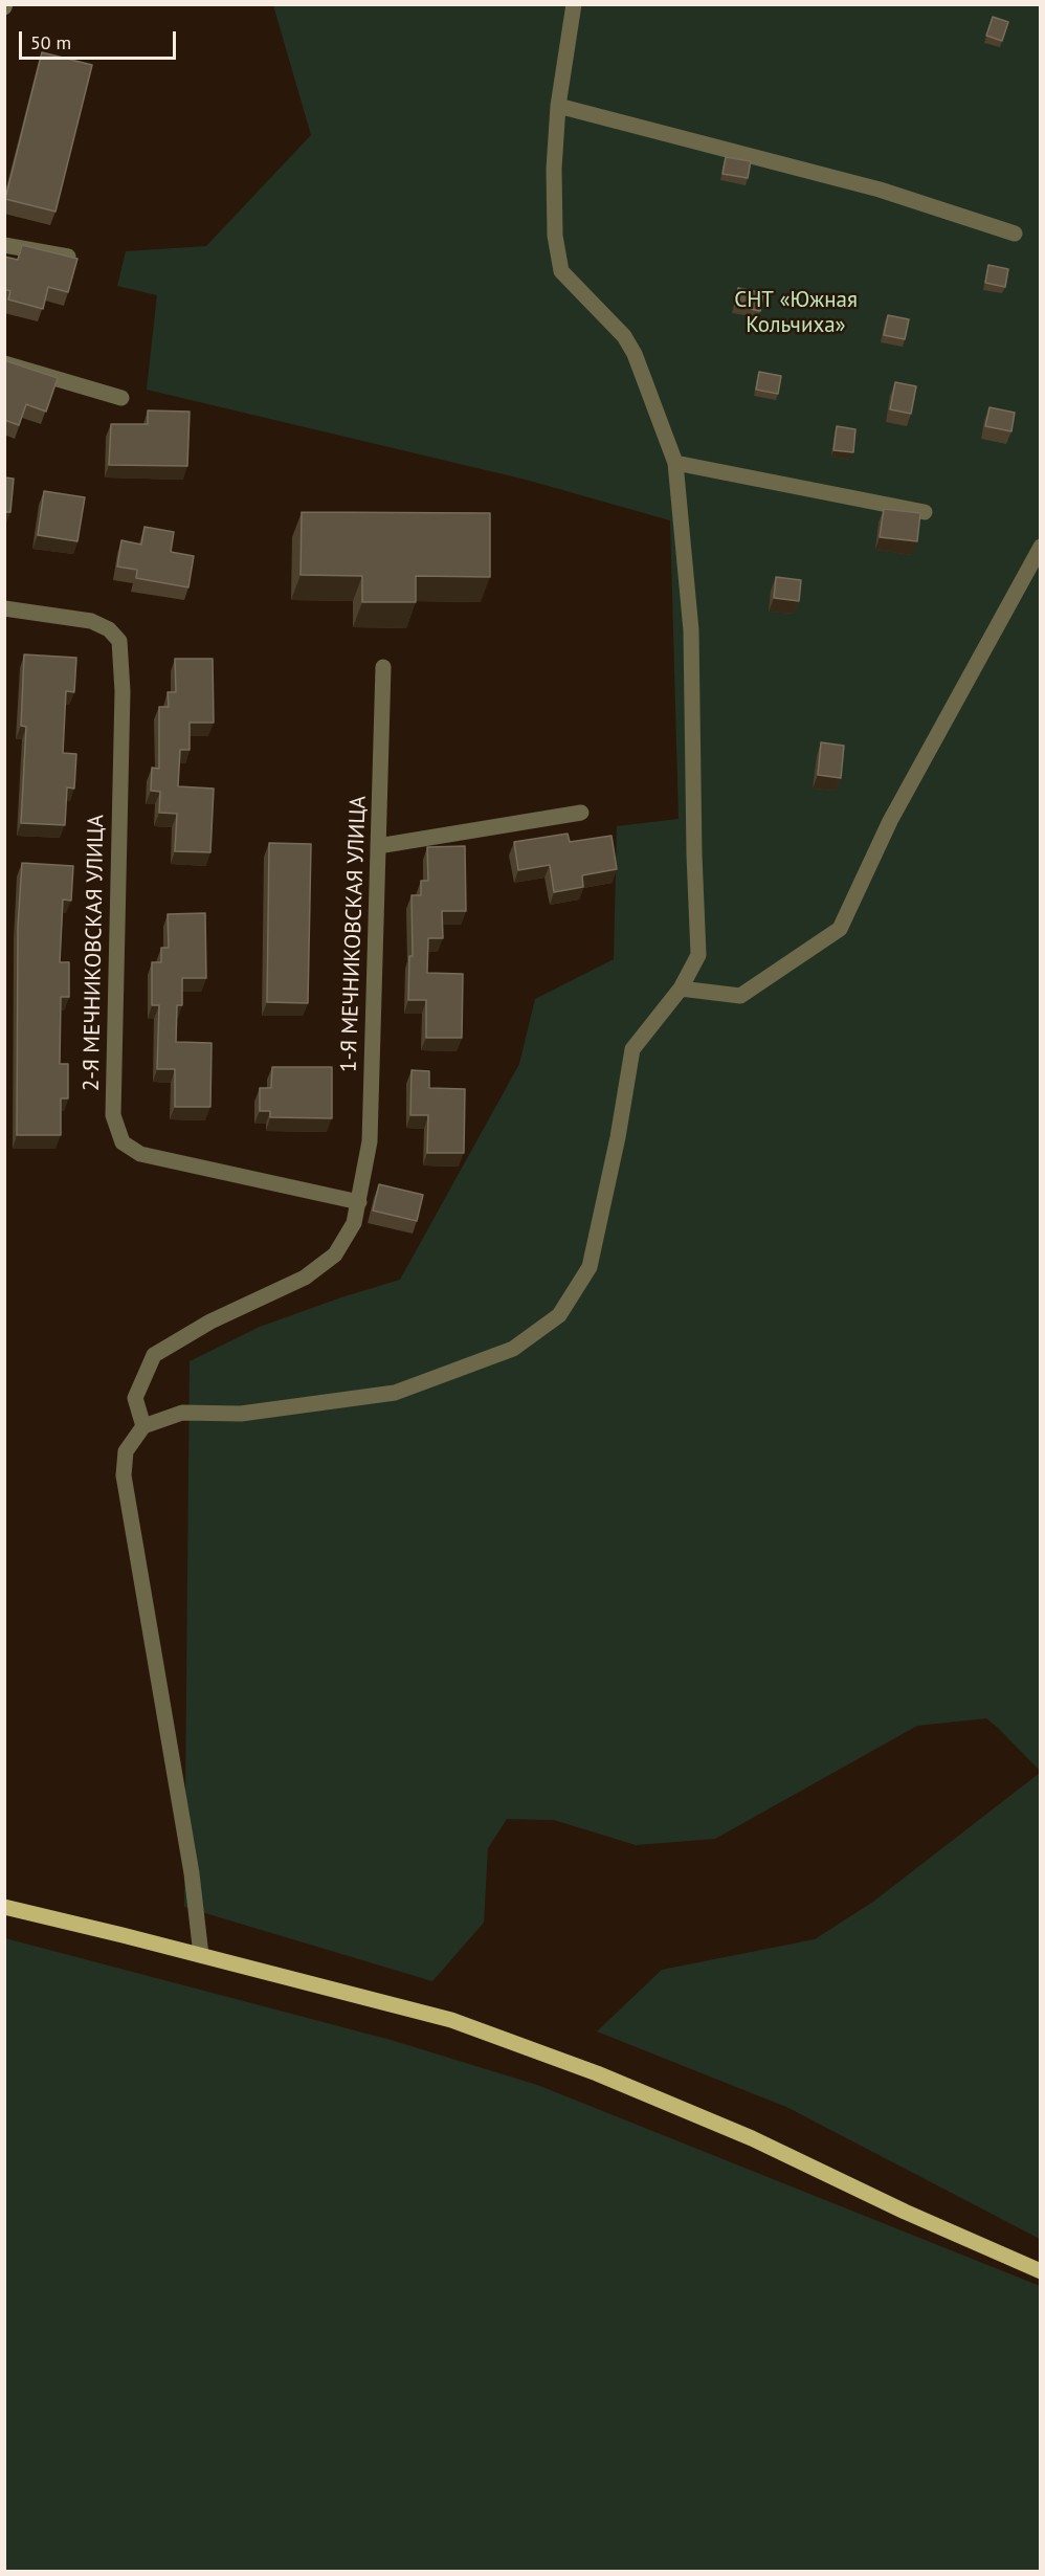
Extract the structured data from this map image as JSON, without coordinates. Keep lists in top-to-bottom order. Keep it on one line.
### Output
{"streets":{"street":["1-Я МЕЧНИКОВСКАЯ УЛИЦА","2-Я МЕЧНИКОВСКАЯ УЛИЦА"]},"crossings":[["1-Я МЕЧНИКОВСКАЯ УЛИЦА","2-Я МЕЧНИКОВСКАЯ УЛИЦА"]],"parks":["СНТ «Южная Кольчиха»"],"scale_bar":"50 m"}
